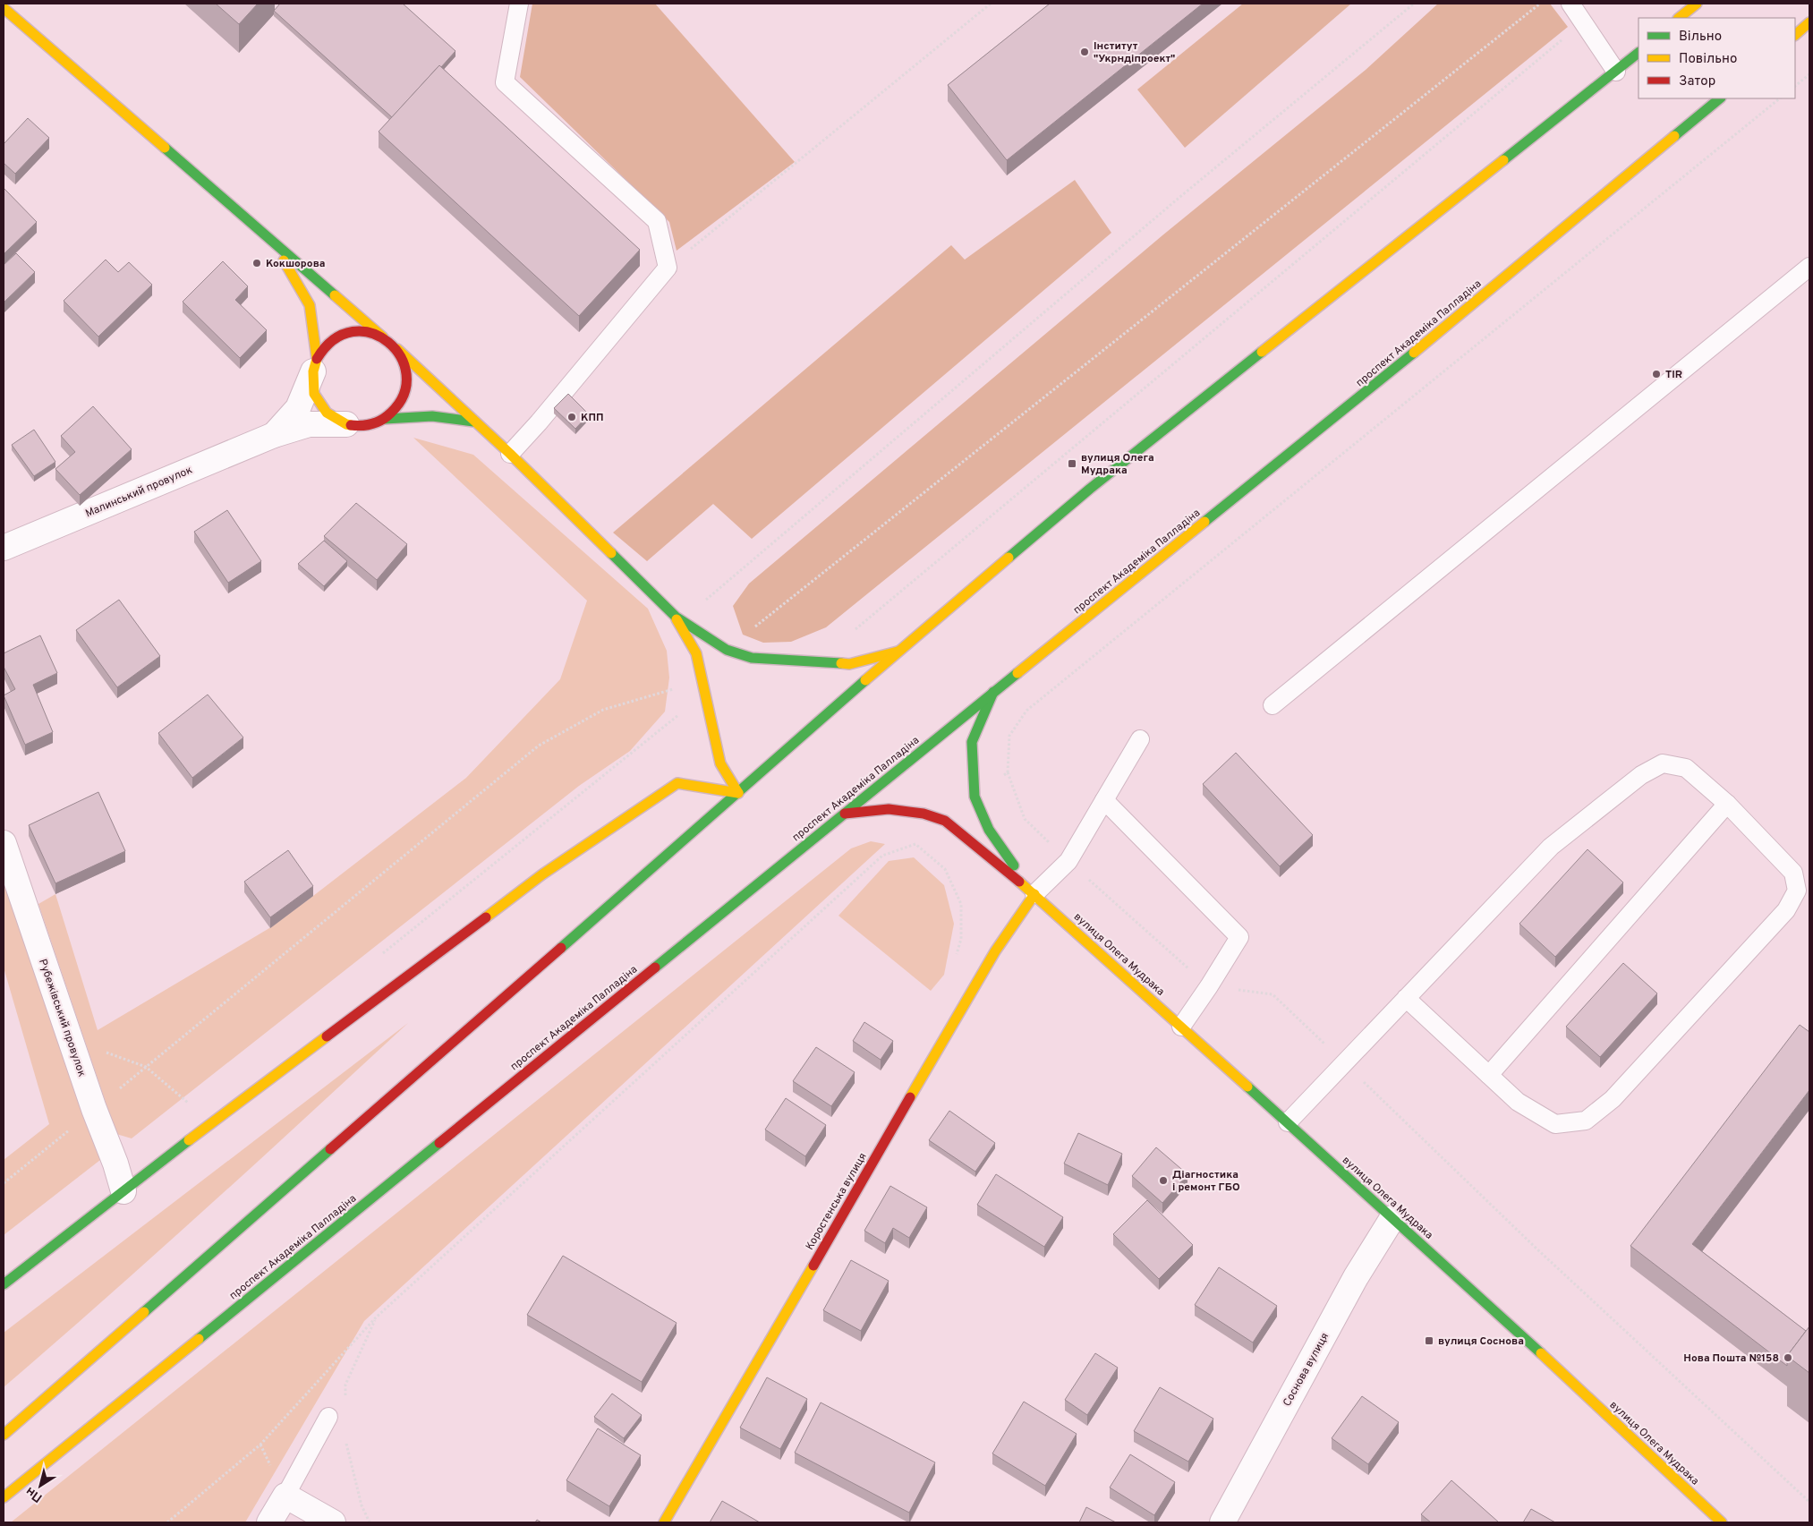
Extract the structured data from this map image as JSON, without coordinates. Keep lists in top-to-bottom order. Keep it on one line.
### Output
{"streets":{"main road":["проспект Академіка Палладіна","вулиця Олега Мудрака","Коростенська вулиця"],"street":["Малинський провулок","Рубежівський провулок","Соснова вулиця"]},"crossings":[["проспект Академіка Палладіна","вулиця Олега Мудрака"],["вулиця Олега Мудрака","Коростенська вулиця"],["вулиця Олега Мудрака","Соснова вулиця"]],"places":{"other":["Інститут \"Укрндіпроект\"","Кокшорова","TIR","КПП","Діагностика і ремонт ГБО","Нова Пошта №158"],"transit":["вулиця Олега Мудрака","вулиця Соснова"]},"legend":["Вільно","Повільно","Затор"],"north":"bottom left"}
